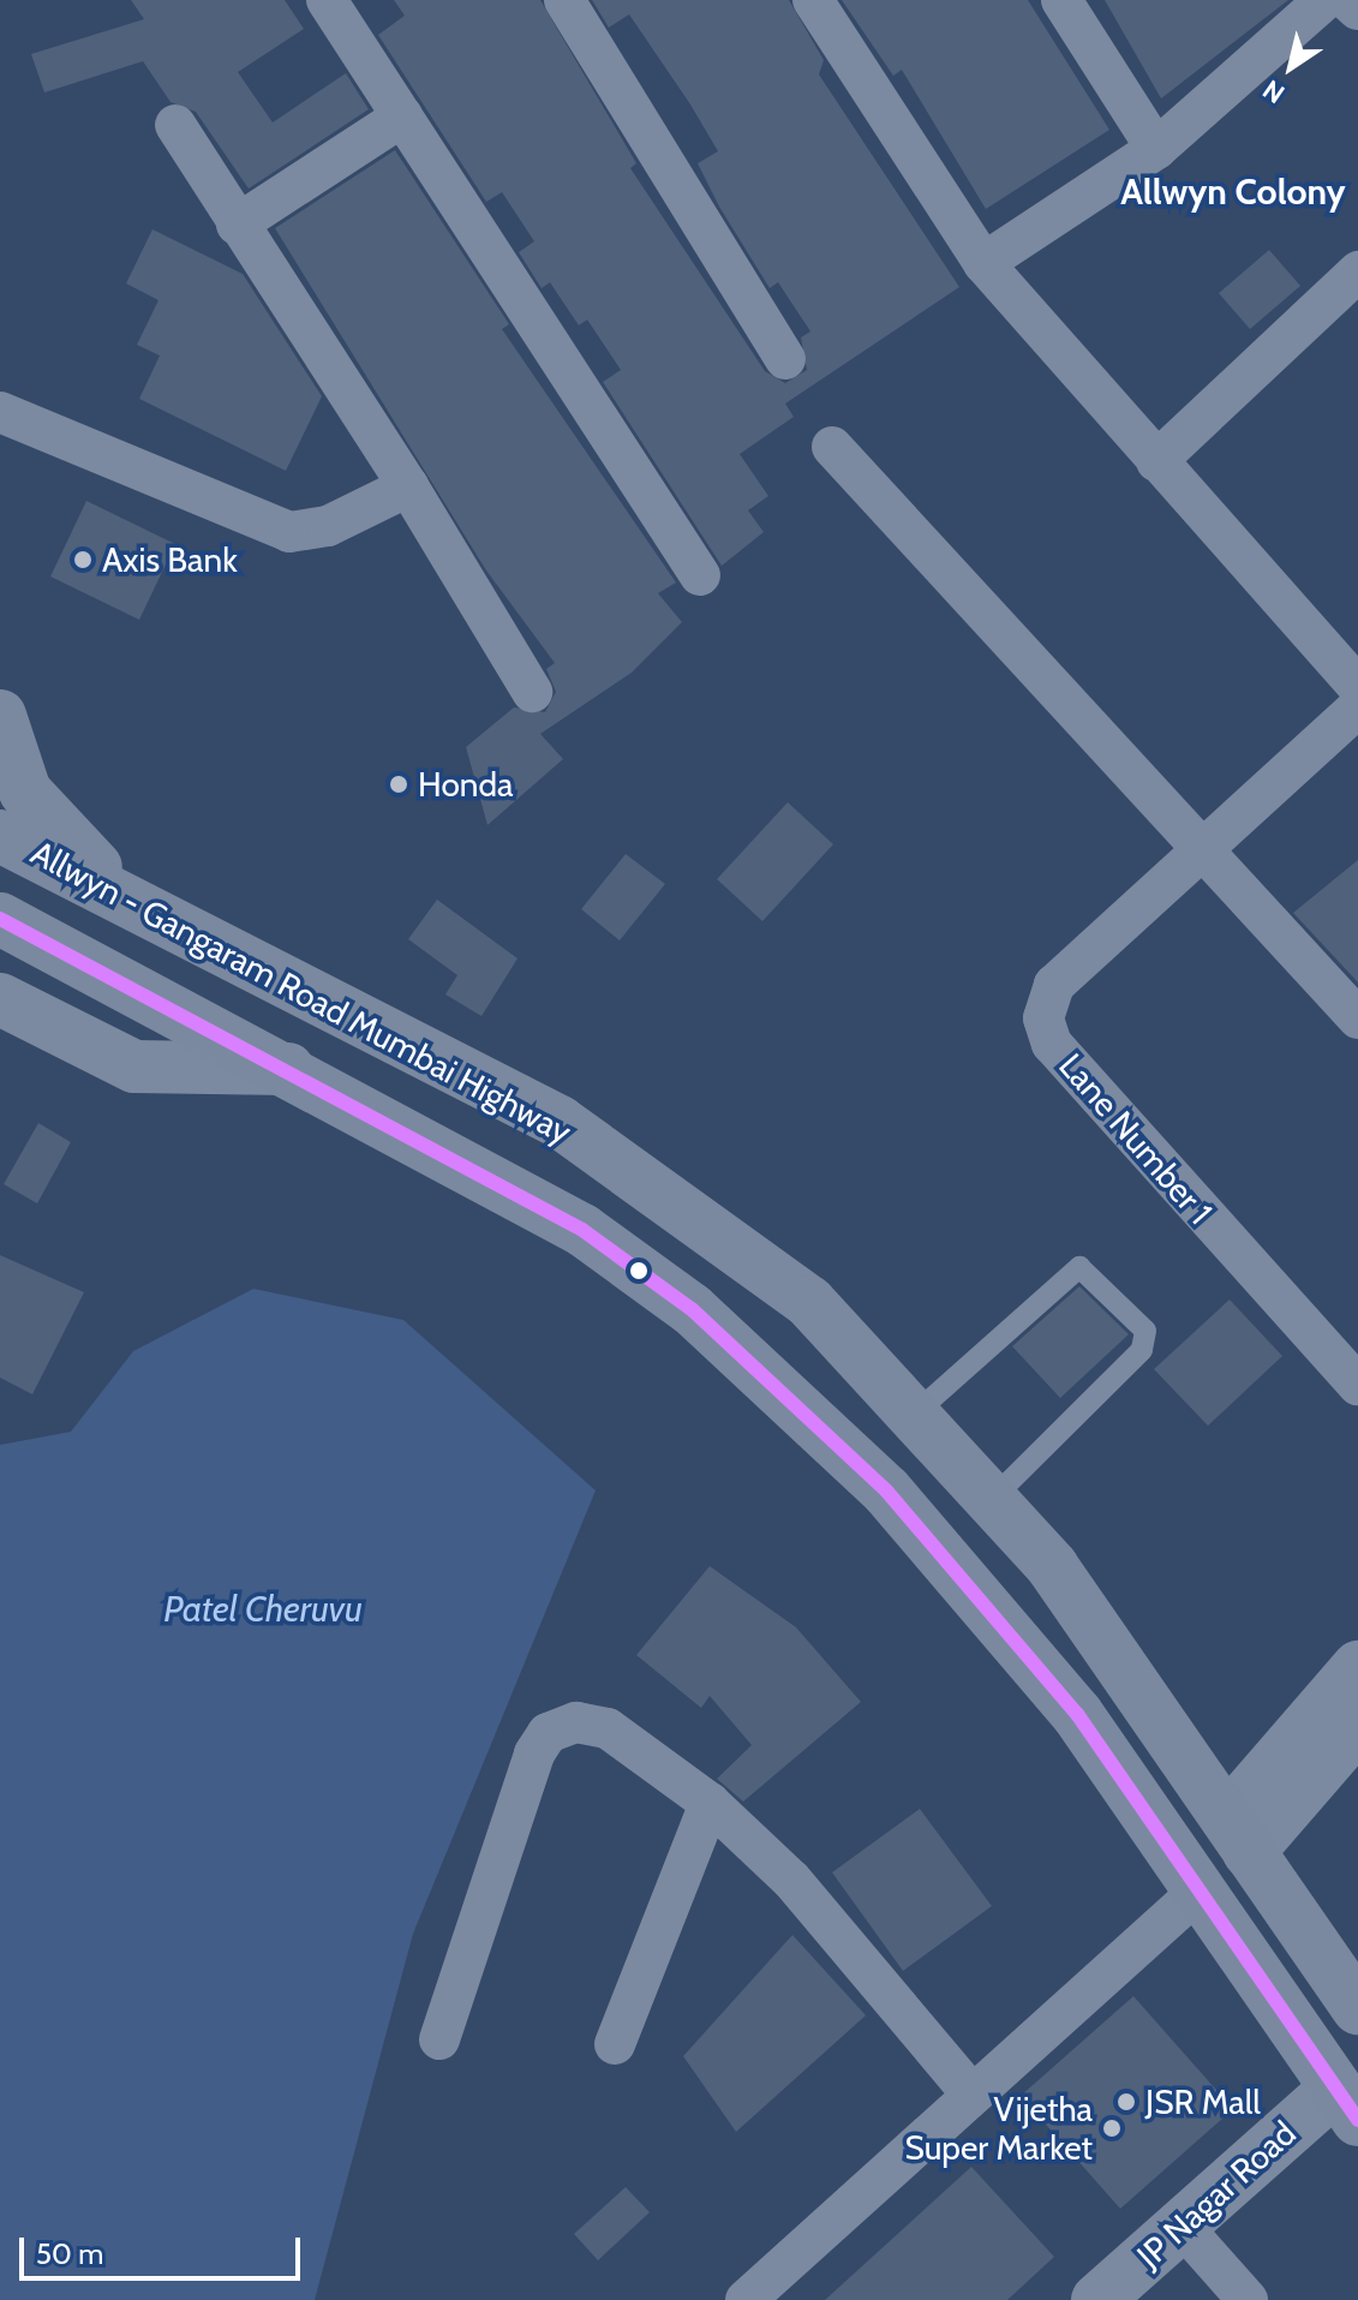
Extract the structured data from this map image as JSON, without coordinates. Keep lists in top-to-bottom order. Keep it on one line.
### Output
{"streets":{"highway":["Allwyn - Gangaram Road Mumbai Highway"],"street":["Lane Number 1","JP Nagar Road"]},"districts":["Allwyn Colony"],"water":["Patel Cheruvu"],"places":["Axis Bank","Honda","JSR Mall","Vijetha Super Market"],"scale_bar":"50 m","north":"bottom left"}
